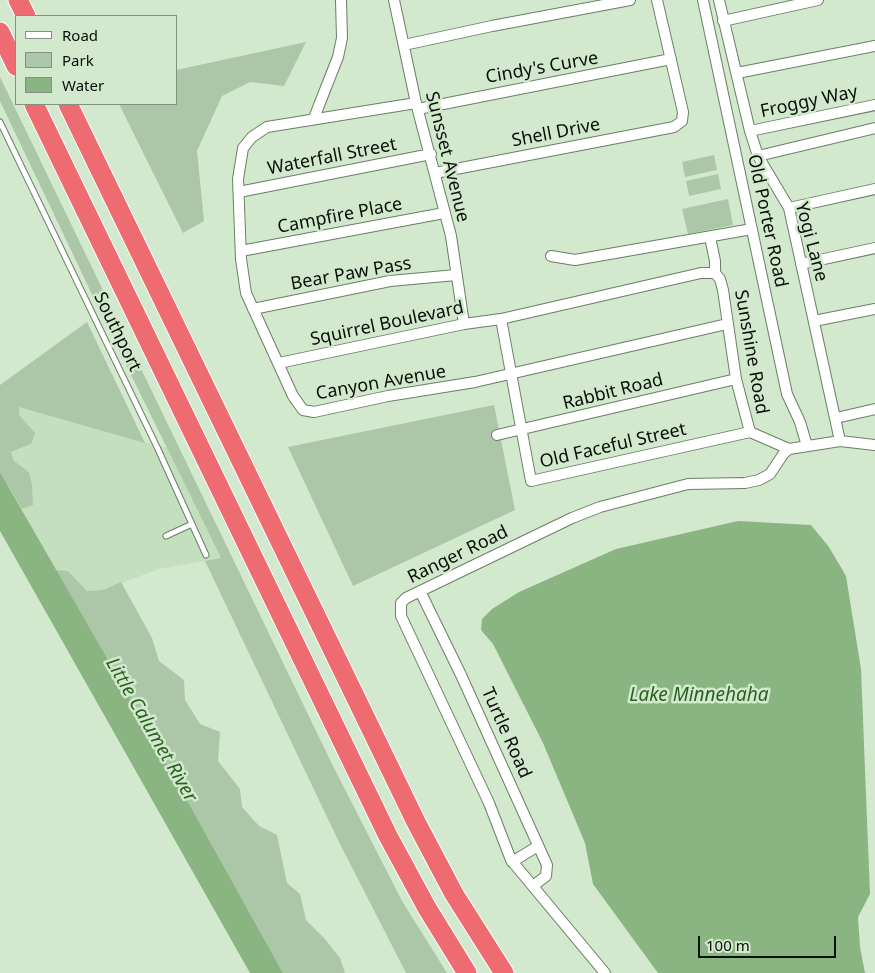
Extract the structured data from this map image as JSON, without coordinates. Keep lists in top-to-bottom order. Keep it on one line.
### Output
{"streets":{"street":["Cindy's Curve","Froggy Way","Shell Drive","Waterfall Street","Sunsset Avenue","Campfire Place","Old Porter Road","Yogi Lane","Bear Paw Pass","Squirrel Boulevard","Sunshine Road","Canyon Avenue","Rabbit Road","Old Faceful Street","Ranger Road","Turtle Road"],"lane":["Southport"]},"crossings":[["Cindy's Curve","Shell Drive"],["Cindy's Curve","Sunsset Avenue"],["Cindy's Curve","Canyon Avenue"],["Froggy Way","Yogi Lane"],["Shell Drive","Sunsset Avenue"],["Waterfall Street","Sunsset Avenue"],["Waterfall Street","Canyon Avenue"],["Sunsset Avenue","Campfire Place"],["Sunsset Avenue","Bear Paw Pass"],["Sunsset Avenue","Squirrel Boulevard"],["Campfire Place","Canyon Avenue"],["Bear Paw Pass","Canyon Avenue"],["Squirrel Boulevard","Canyon Avenue"],["Squirrel Boulevard","Old Faceful Street"],["Sunshine Road","Canyon Avenue"],["Sunshine Road","Rabbit Road"],["Sunshine Road","Old Faceful Street"],["Sunshine Road","Ranger Road"],["Canyon Avenue","Old Faceful Street"],["Rabbit Road","Old Faceful Street"],["Ranger Road","Turtle Road"]],"water":["Lake Minnehaha","Little Calumet River"],"legend":["Road","Park","Water"],"scale_bar":"100 m"}
